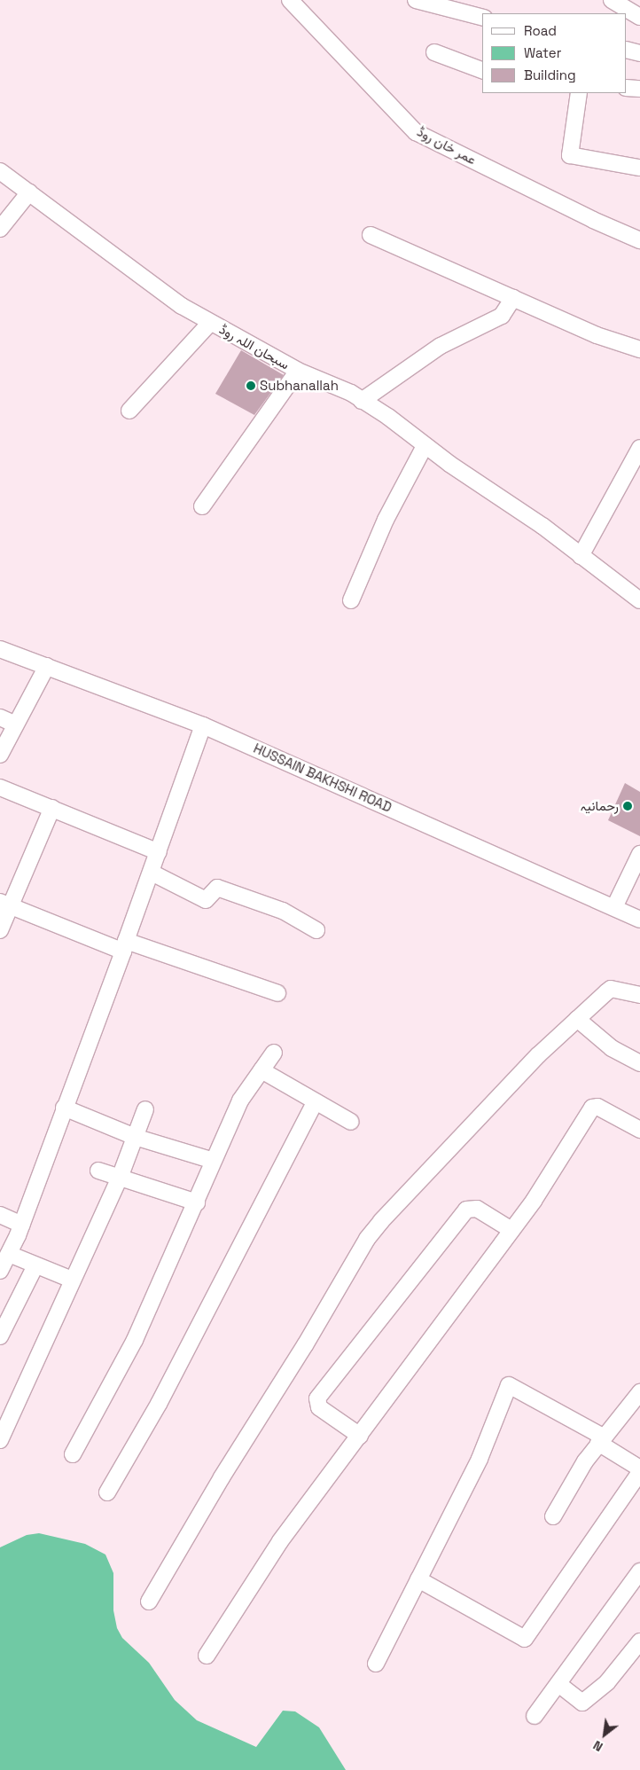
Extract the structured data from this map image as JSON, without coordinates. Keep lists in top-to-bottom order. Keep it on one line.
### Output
{"streets":{"street":["عمر خان روڈ","سبحان اللہ روڈ","HUSSAIN BAKHSHI ROAD"]},"places":["Subhanallah","رحمانیہ"],"legend":["Road","Water","Building"],"north":"bottom left"}
